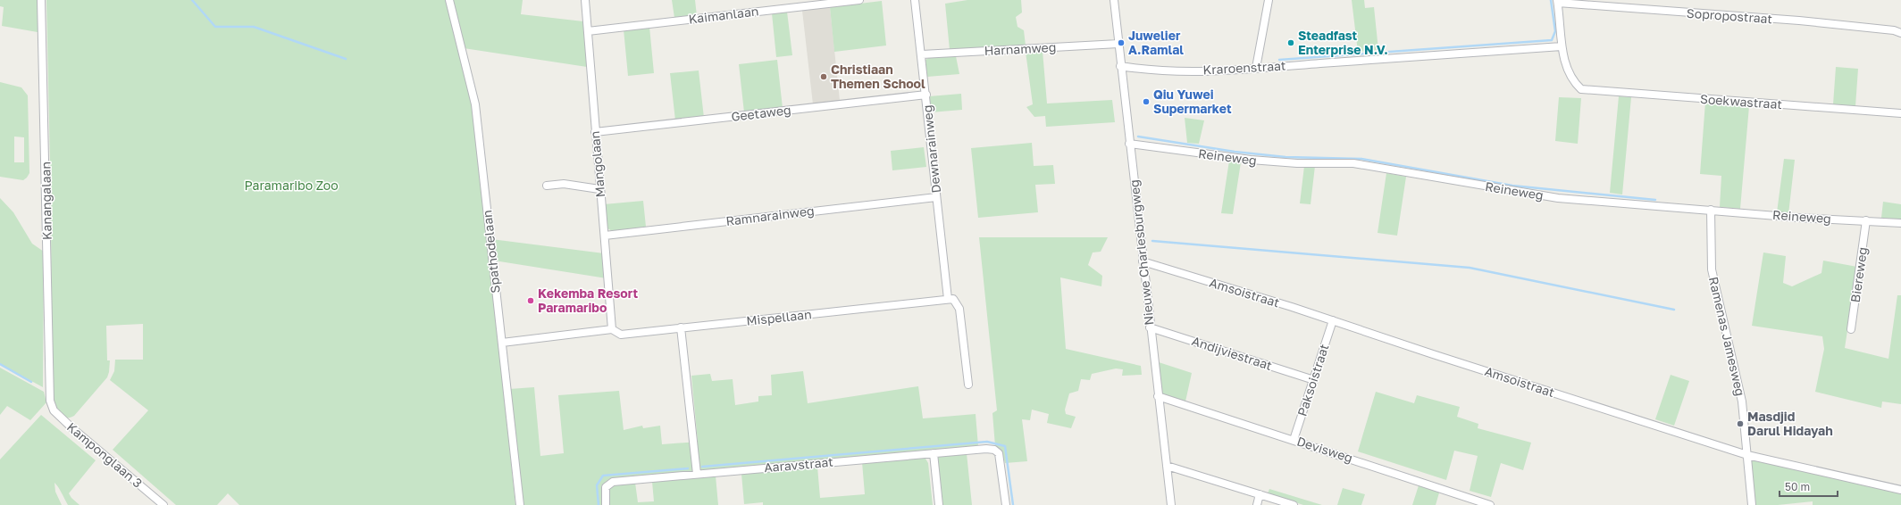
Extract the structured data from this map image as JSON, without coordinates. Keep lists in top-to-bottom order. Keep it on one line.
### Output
{"streets":{"street":["Kaimanlaan","Sopropostraat","Harnamweg","Kraroenstraat","Soekwastraat","Geetaweg","Dewnarainweg","Reineweg","Mangolaan","Kanangalaan","Ramnarainweg","Spathodelaan","Nieuwe Charlesburgweg","Biereweg","Amsoistraat","Mispellaan","Ramenas Jamesweg","Andijviestraat","Paksoistraat","Devisweg","Kamponglaan 3","Aaravstraat"]},"crossings":[["Kaimanlaan","Mangolaan"],["Harnamweg","Dewnarainweg"],["Harnamweg","Nieuwe Charlesburgweg"],["Kraroenstraat","Soekwastraat"],["Kraroenstraat","Nieuwe Charlesburgweg"],["Geetaweg","Dewnarainweg"],["Geetaweg","Mangolaan"],["Dewnarainweg","Ramnarainweg"],["Dewnarainweg","Mispellaan"],["Reineweg","Nieuwe Charlesburgweg"],["Reineweg","Biereweg"],["Reineweg","Ramenas Jamesweg"],["Mangolaan","Ramnarainweg"],["Mangolaan","Mispellaan"],["Kanangalaan","Kamponglaan 3"],["Nieuwe Charlesburgweg","Amsoistraat"],["Nieuwe Charlesburgweg","Andijviestraat"],["Nieuwe Charlesburgweg","Devisweg"],["Amsoistraat","Ramenas Jamesweg"],["Amsoistraat","Paksoistraat"],["Andijviestraat","Paksoistraat"],["Paksoistraat","Devisweg"]],"parks":["Paramaribo Zoo"],"places":["Juwelier A.Ramlal","Steadfast Enterprise N.V.","Christiaan Themen School","Qiu Yuwei Supermarket","Kekemba Resort Paramaribo","Masdjid Darul Hidayah"],"scale_bar":"50 m"}
